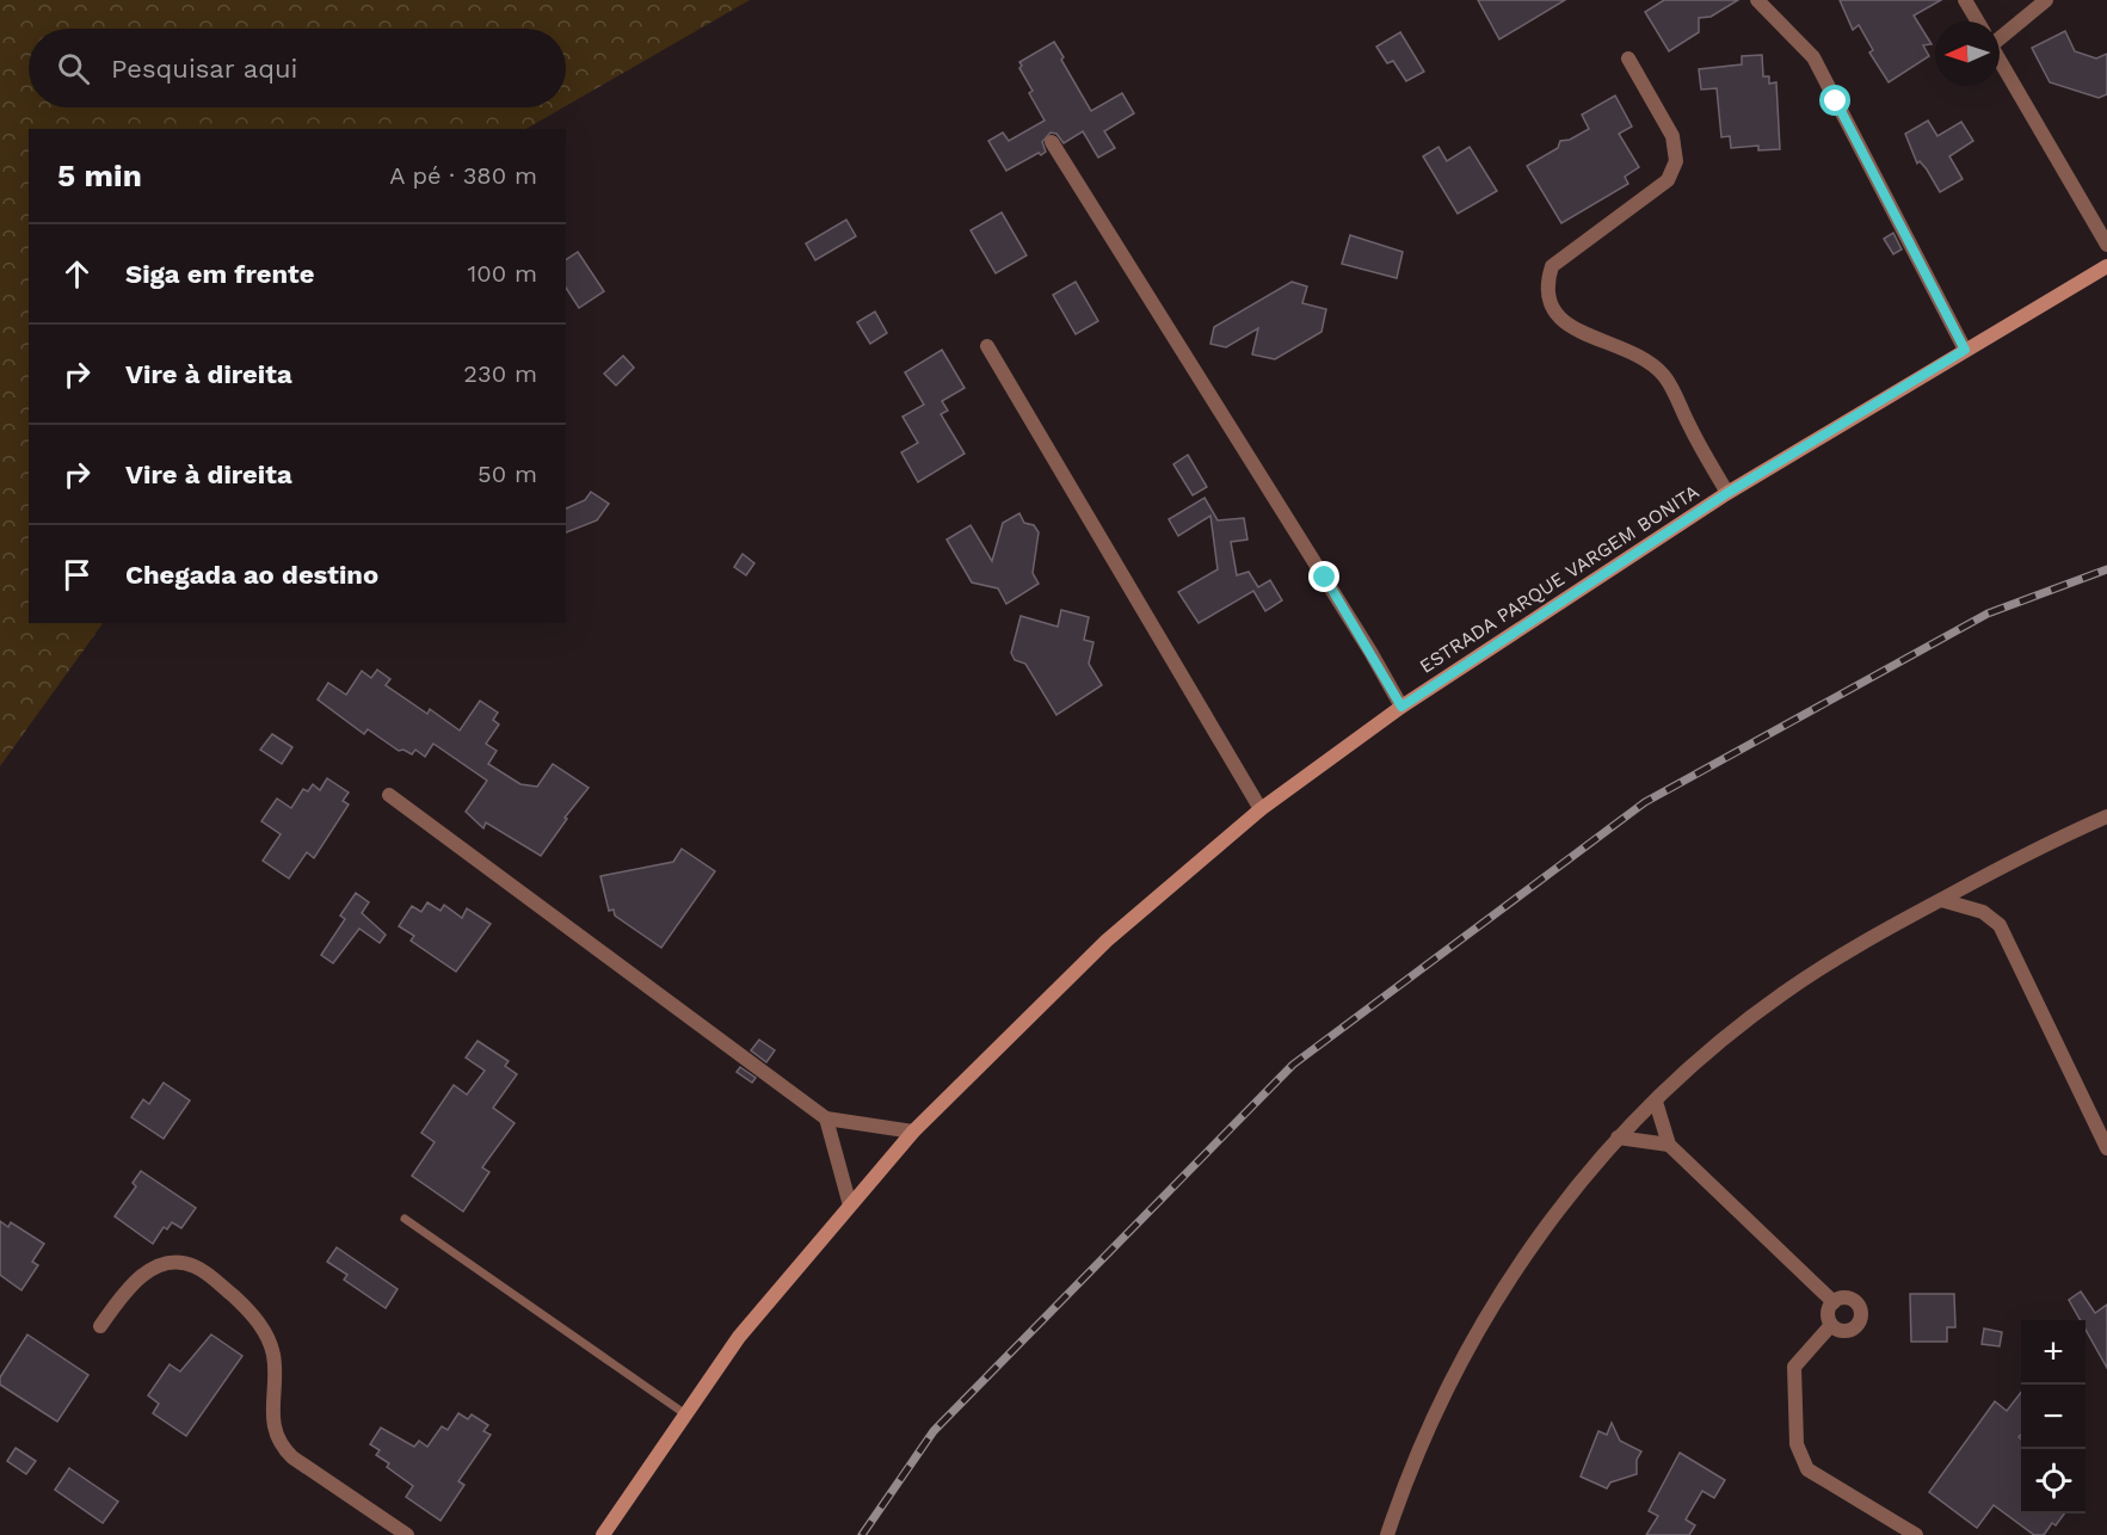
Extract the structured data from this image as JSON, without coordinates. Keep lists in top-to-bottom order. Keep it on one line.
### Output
{"streets":{"main road":["ESTRADA PARQUE VARGEM BONITA"]},"north":"left","page":{"search":"Pesquisar aqui","heading":["5 min","A pé · 380 m"],"list":[["Siga em frente","100 m"],["Vire à direita","230 m"],["Vire à direita","50 m"],"Chegada ao destino"],"map_buttons":["+","−"]}}
